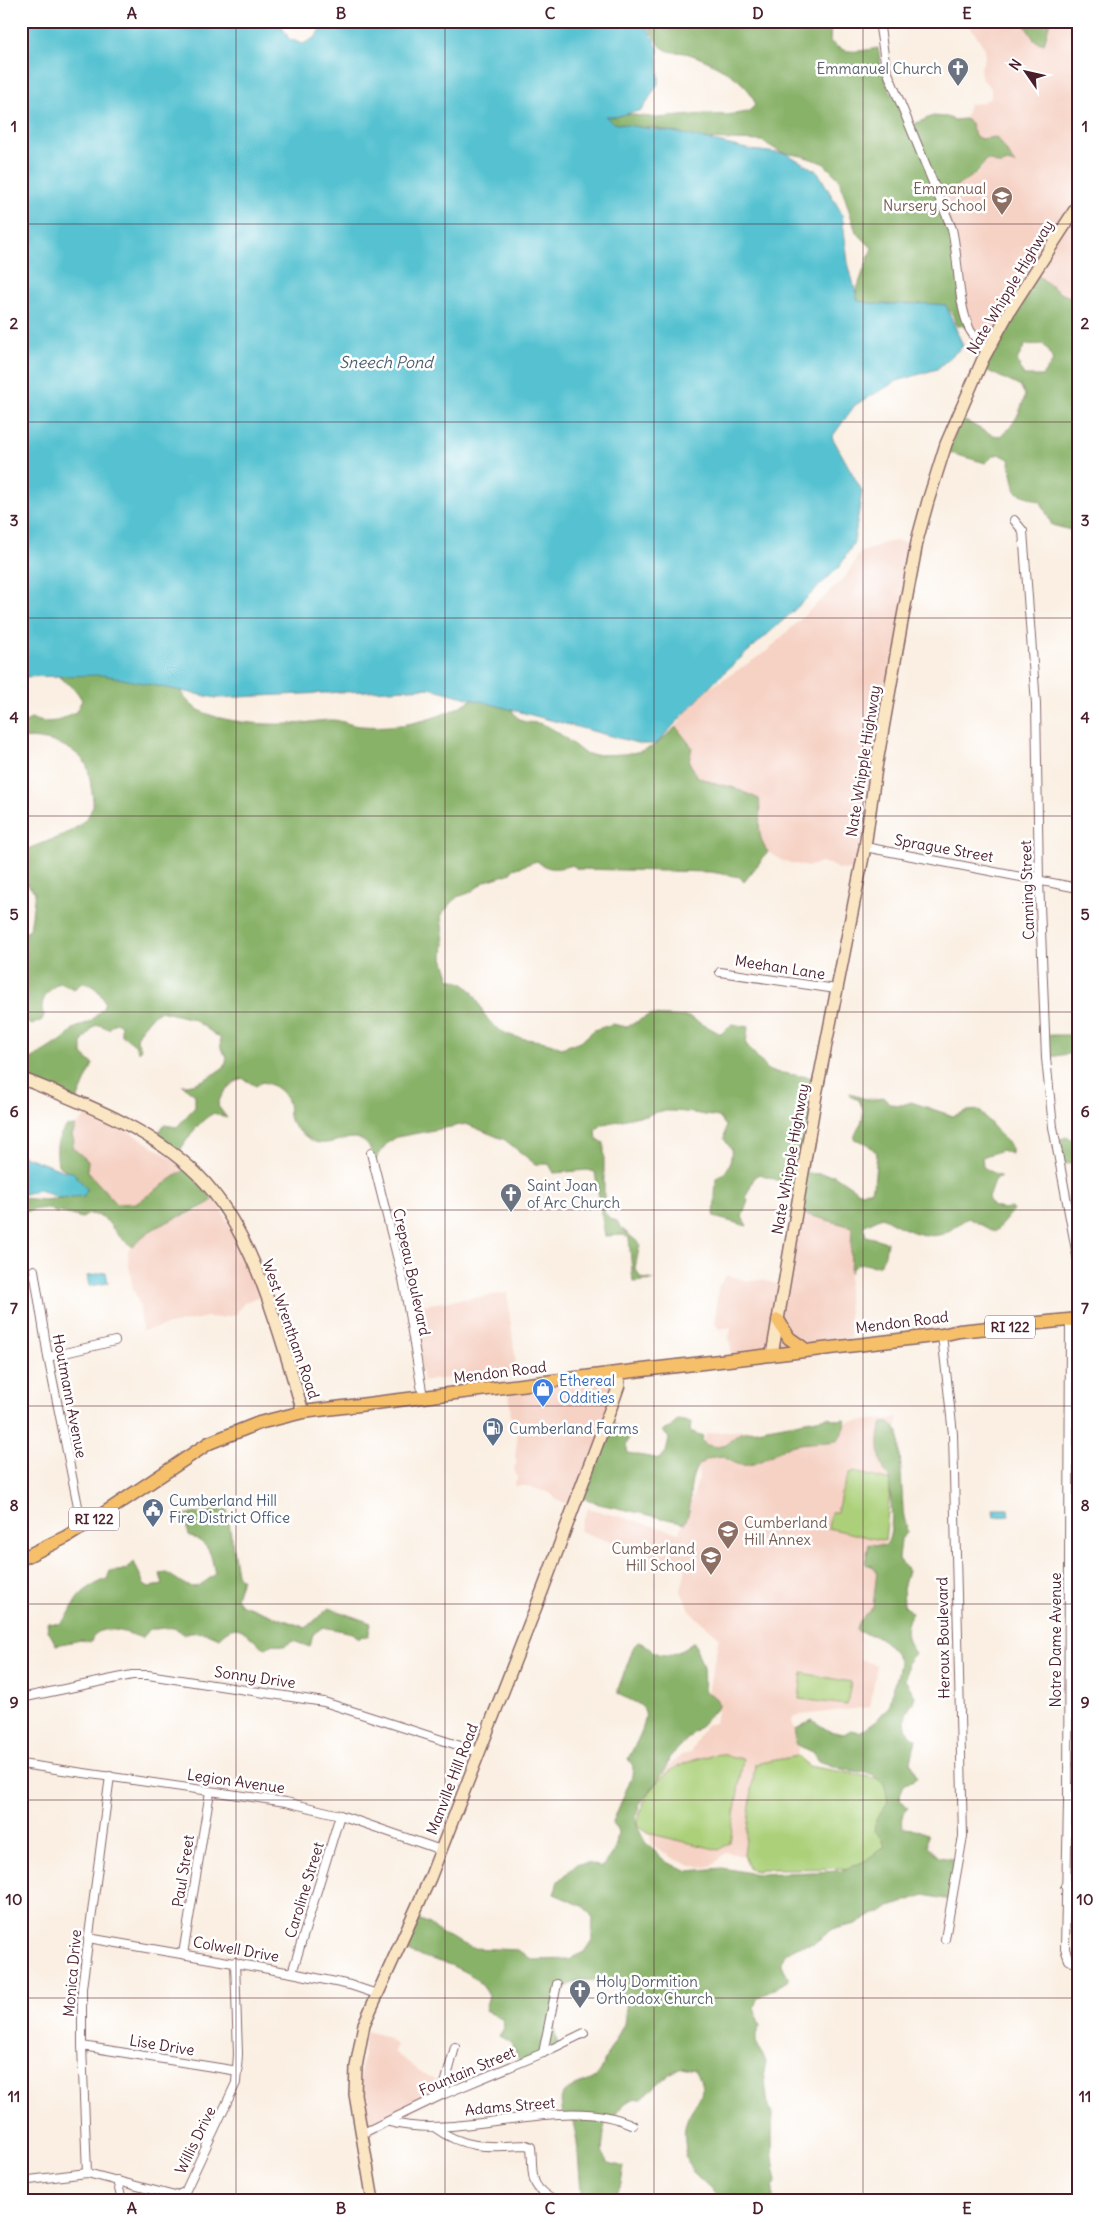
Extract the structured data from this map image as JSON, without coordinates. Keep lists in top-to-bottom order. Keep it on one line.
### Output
{"streets":{"main road":["Nate Whipple Highway","Mendon Road","RI 122","West Wrentham Road","Manville Hill Road"],"street":["Sprague Street","Canning Street","Meehan Lane","Crepeau Boulevard","Houtmann Avenue","Heroux Boulevard","Notre Dame Avenue","Sonny Drive","Legion Avenue","Paul Street","Caroline Street","Colwell Drive","Monica Drive","Lise Drive","Fountain Street","Adams Street","Willis Drive"]},"crossings":[["Nate Whipple Highway","Sprague Street"],["Nate Whipple Highway","Meehan Lane"],["Nate Whipple Highway","Mendon Road"],["Sprague Street","Canning Street"],["Crepeau Boulevard","Mendon Road"],["Mendon Road","West Wrentham Road"],["Mendon Road","Houtmann Avenue"],["Mendon Road","Heroux Boulevard"],["Mendon Road","Notre Dame Avenue"],["Mendon Road","Manville Hill Road"],["Sonny Drive","Manville Hill Road"],["Manville Hill Road","Legion Avenue"],["Manville Hill Road","Colwell Drive"],["Manville Hill Road","Fountain Street"],["Legion Avenue","Paul Street"],["Legion Avenue","Caroline Street"],["Legion Avenue","Monica Drive"],["Paul Street","Colwell Drive"],["Caroline Street","Colwell Drive"],["Colwell Drive","Monica Drive"],["Colwell Drive","Willis Drive"],["Monica Drive","Lise Drive"],["Monica Drive","Willis Drive"],["Lise Drive","Willis Drive"],["Fountain Street","Adams Street"]],"water":["Sneech Pond"],"places":{"church":["Emmanuel Church","Saint Joan of Arc Church","Holy Dormition Orthodox Church"],"school or university":["Emmanual Nursery School","Cumberland Hill Annex","Cumberland Hill School"],"shop":["Ethereal Oddities"],"fuel station":["Cumberland Farms"],"public building":["Cumberland Hill Fire District Office"]},"north":"top left","grid":{"columns":["A","B","C","D","E"],"rows":["1","2","3","4","5","6","7","8","9","10","11"]}}
